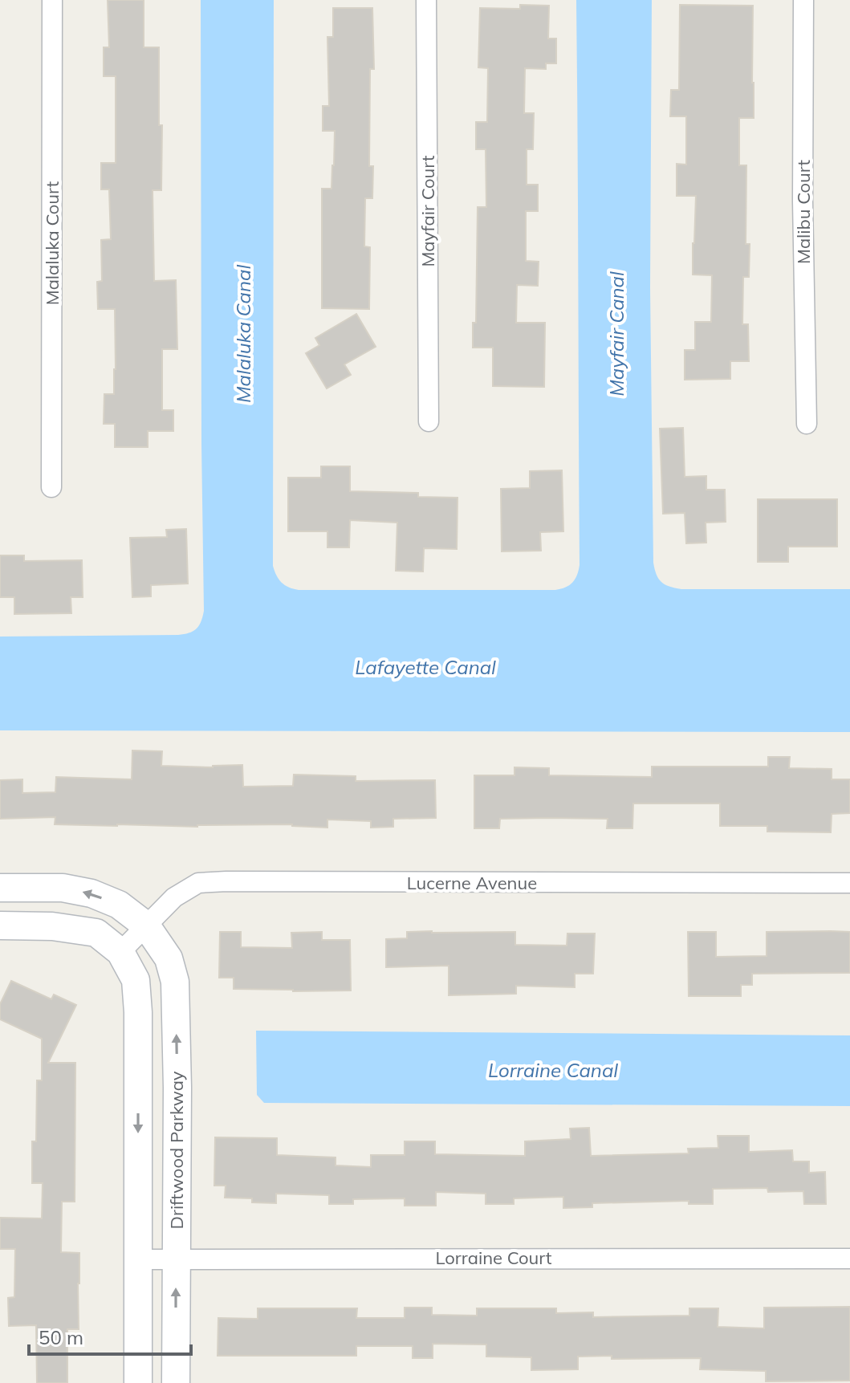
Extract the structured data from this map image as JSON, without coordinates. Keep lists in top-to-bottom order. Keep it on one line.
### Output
{"streets":{"street":["Mayfair Court","Malibu Court","Malaluka Court","Lucerne Avenue","Driftwood Parkway","Lorraine Court"]},"crossings":[["Lucerne Avenue","Driftwood Parkway"],["Driftwood Parkway","Lorraine Court"]],"water":["Malaluka Canal","Mayfair Canal","Lafayette Canal","Lorraine Canal"],"scale_bar":"50 m"}
